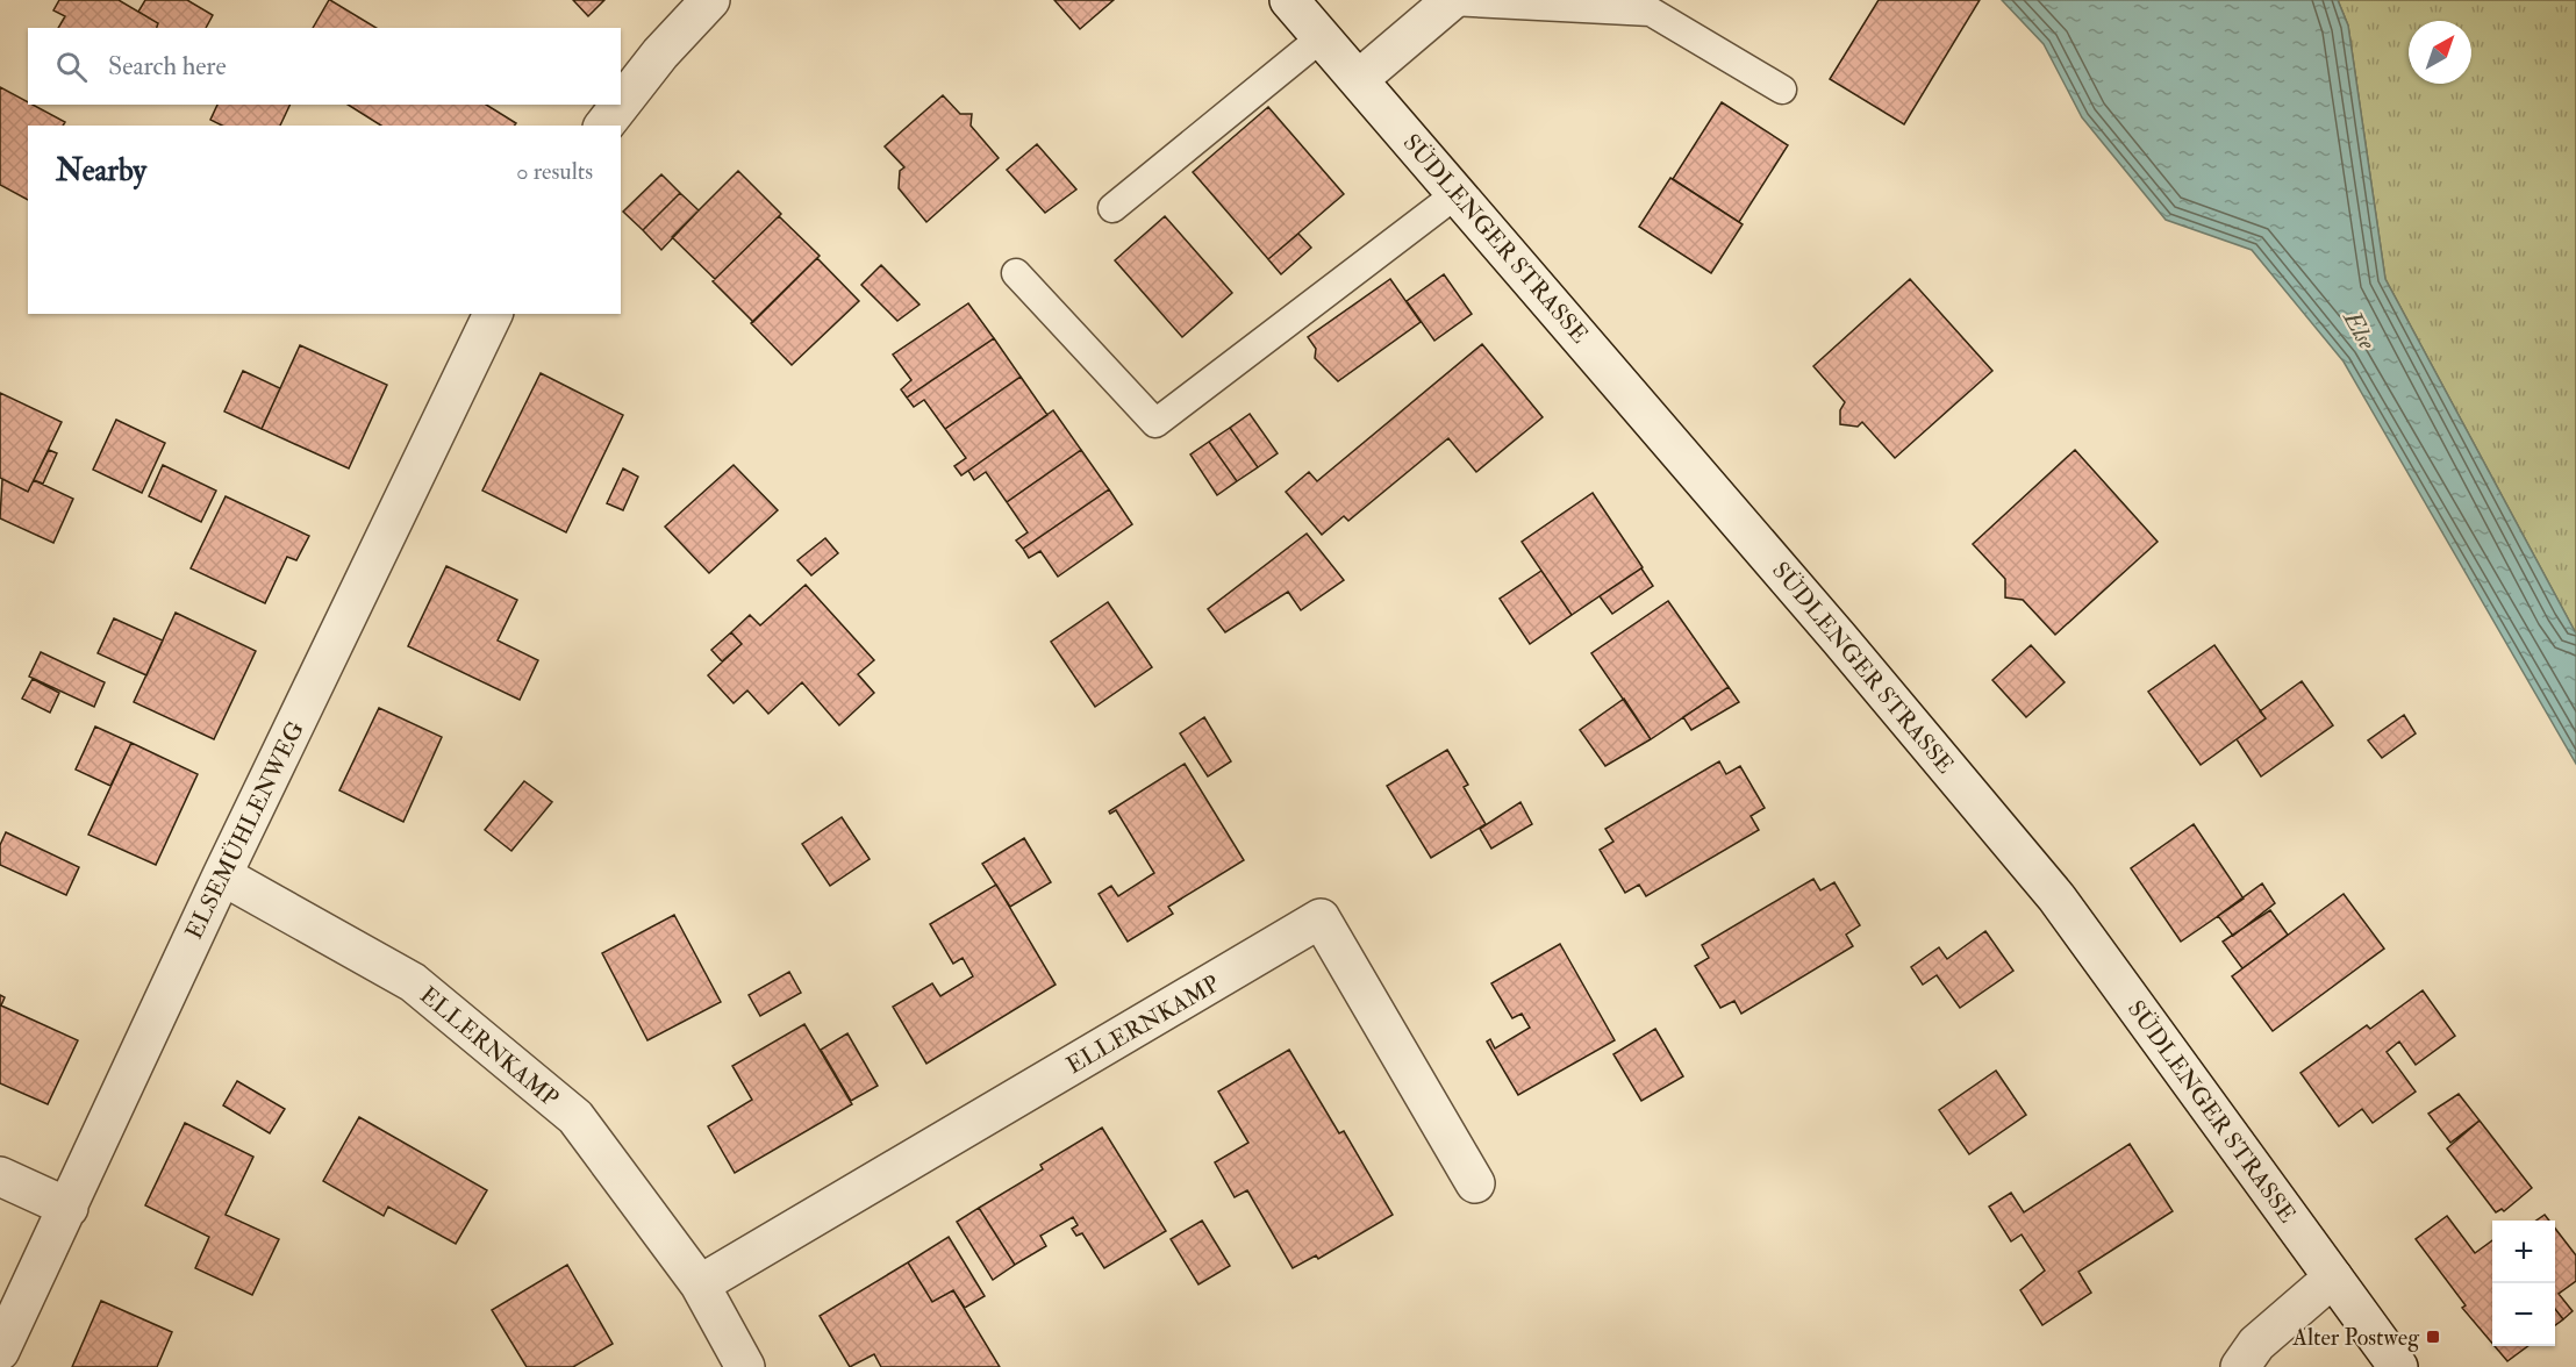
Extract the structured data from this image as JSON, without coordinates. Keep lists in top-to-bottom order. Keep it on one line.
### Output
{"streets":{"street":["SÜDLENGER STRASSE","ELSEMÜHLENWEG","ELLERNKAMP"]},"crossings":[["ELSEMÜHLENWEG","ELLERNKAMP"]],"water":["Else"],"places":{"transit":["Alter Postweg"]},"north":"top right","page":{"search":"Search here","heading":["Nearby","0 results"],"map_buttons":["+","−"]}}
